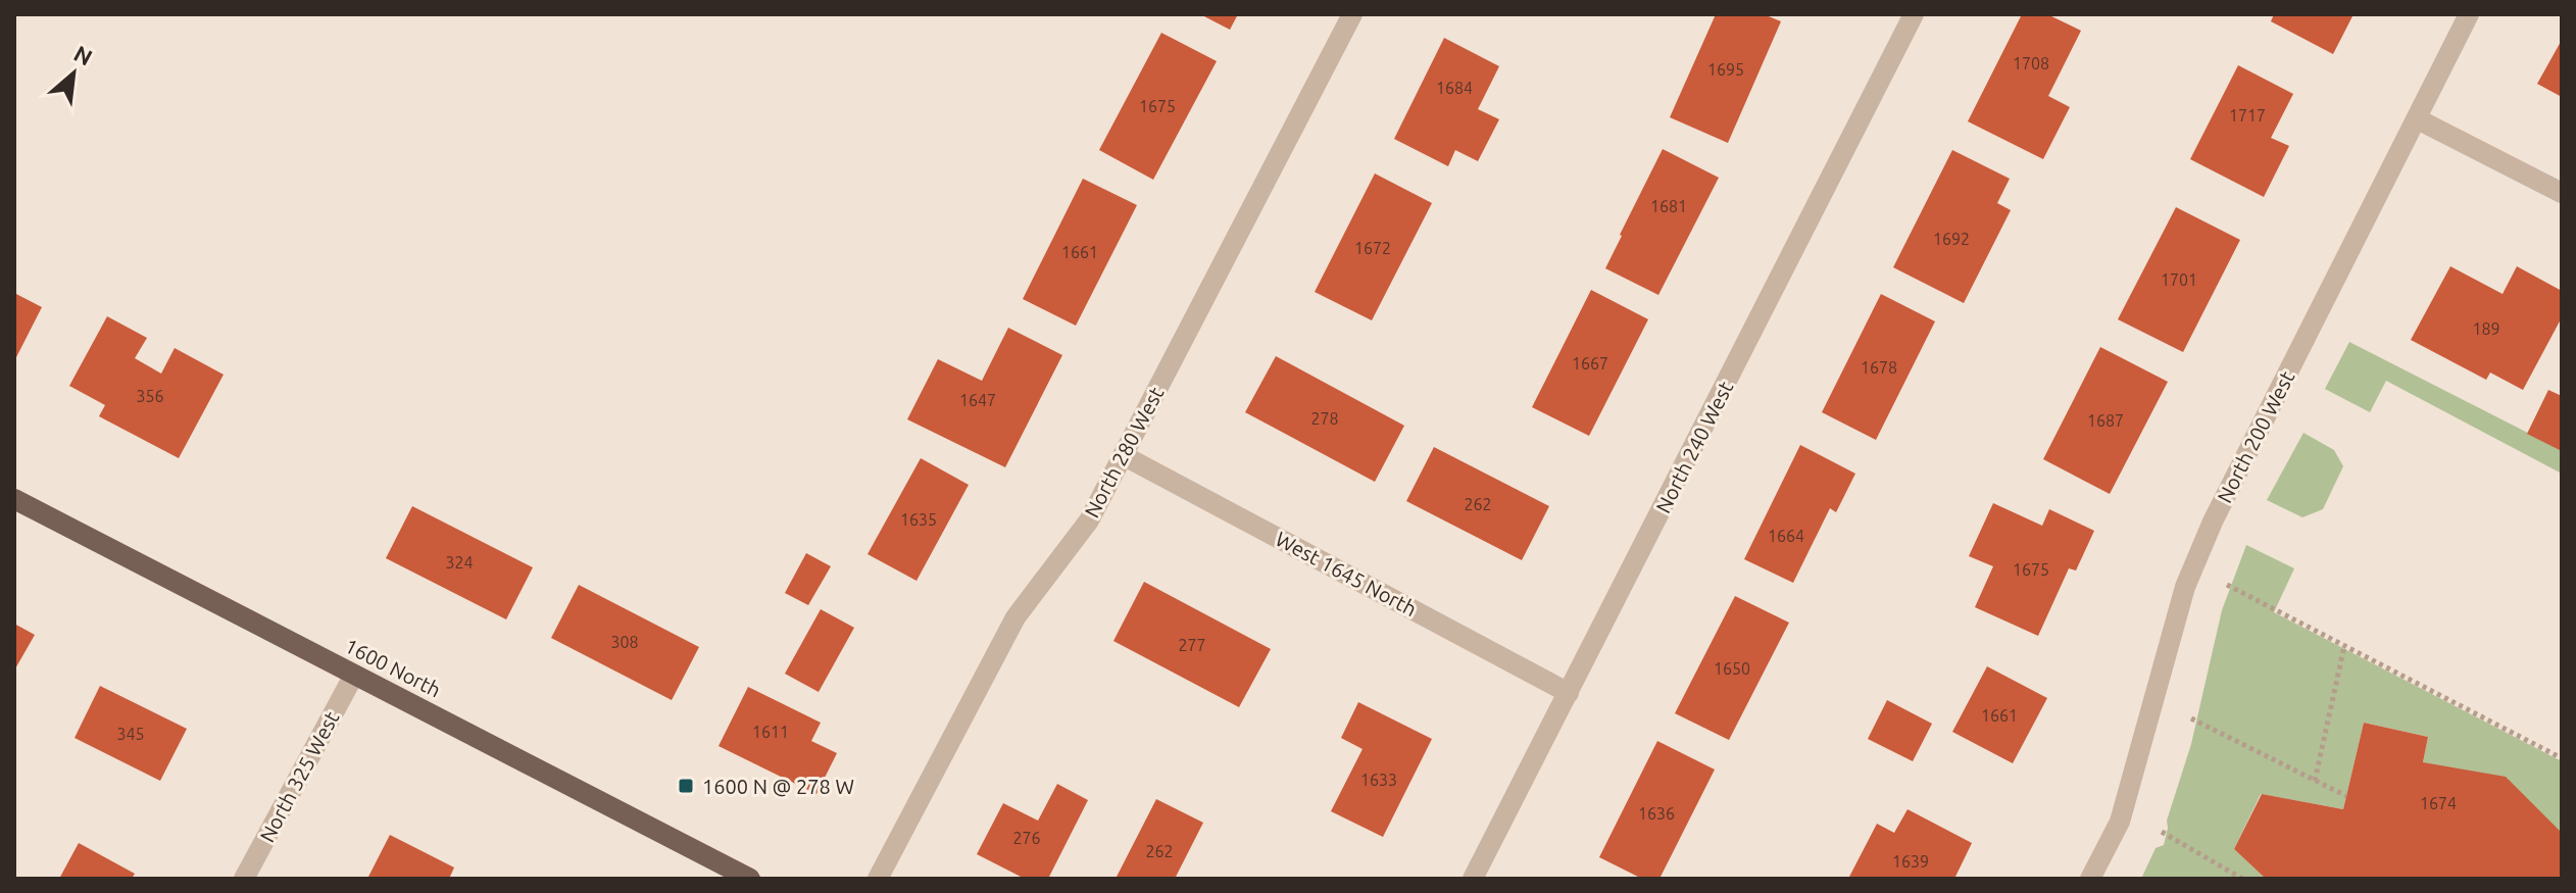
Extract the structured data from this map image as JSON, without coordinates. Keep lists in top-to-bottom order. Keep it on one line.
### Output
{"streets":{"main road":["1600 North"],"street":["North 200 West","North 240 West","North 280 West","West 1645 North","North 325 West"]},"crossings":[["North 240 West","West 1645 North"],["North 280 West","West 1645 North"],["1600 North","North 325 West"]],"places":{"transit":["1600 N @ 278 W"]},"house_numbers":["1708","1695","1684","1675","1717","1681","1692","1672","1661","1701","189","1667","1678","356","1647","278","1687","262","1635","1664","324","1675","308","277","1650","1661","1611","345","1633","1674","1636","276","262","1639"],"north":"top right"}
